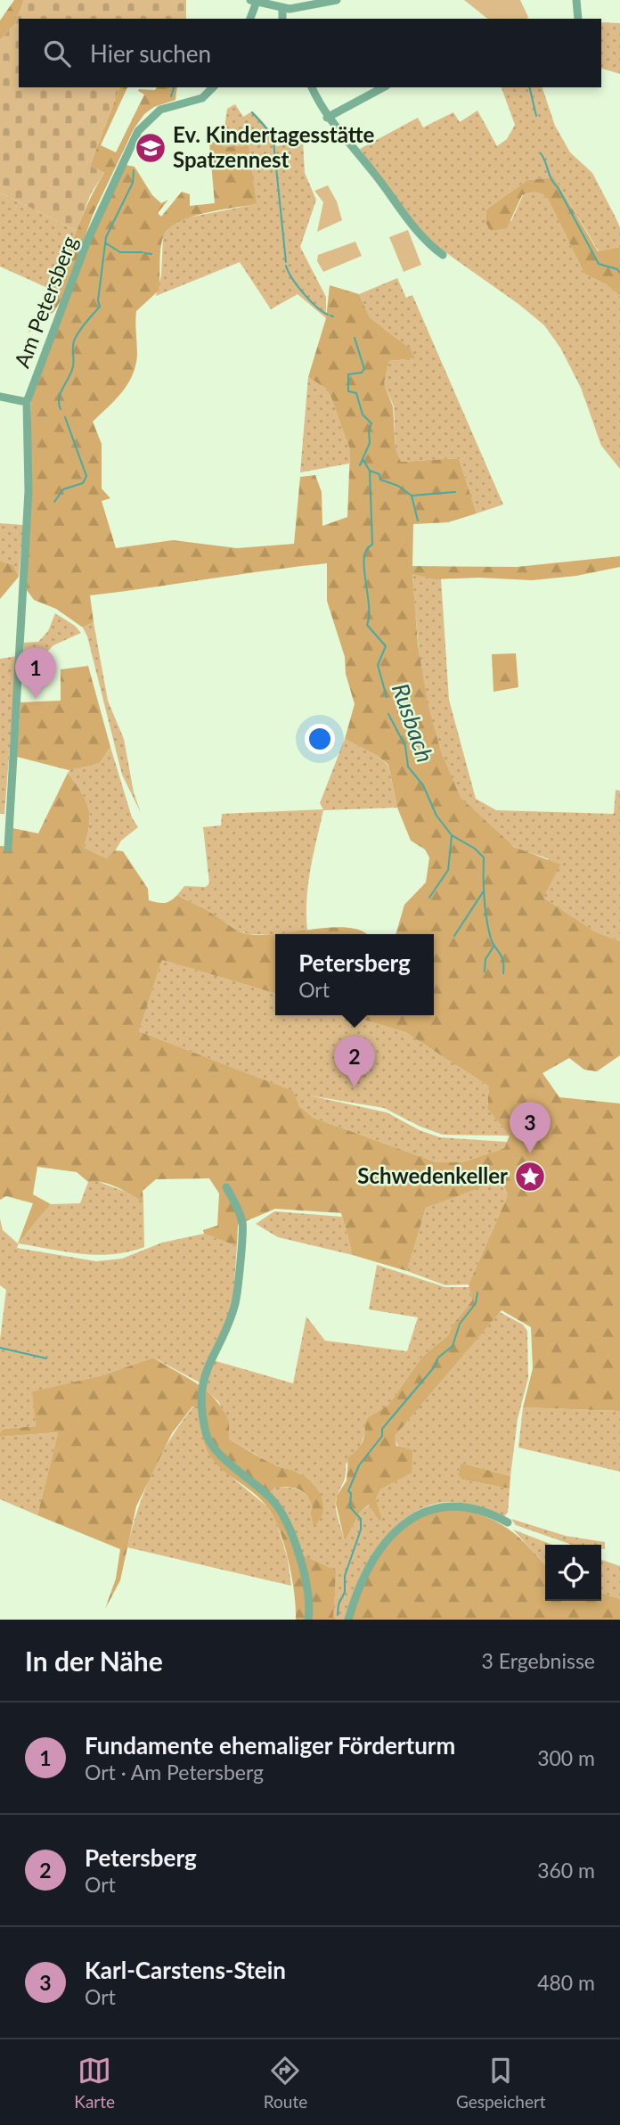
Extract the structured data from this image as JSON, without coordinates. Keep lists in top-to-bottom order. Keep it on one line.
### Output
{"streets":{"street":["Am Petersberg"]},"water":["Rusbach"],"places":{"school or university":["Ev. Kindertagesstätte Spatzennest"],"place":["Schwedenkeller"]},"page":{"search":"Hier suchen","pins":["1","2","3"],"popup":["Petersberg","Ort"],"heading":["In der Nähe","3 Ergebnisse"],"list":[{"mark":"1","name":"Fundamente ehemaliger Förderturm","note":"Ort · Am Petersberg","value":"300 m"},{"mark":"2","name":"Petersberg","note":"Ort","value":"360 m"},{"mark":"3","name":"Karl-Carstens-Stein","note":"Ort","value":"480 m"}],"nav":["Karte","Route","Gespeichert"]}}
